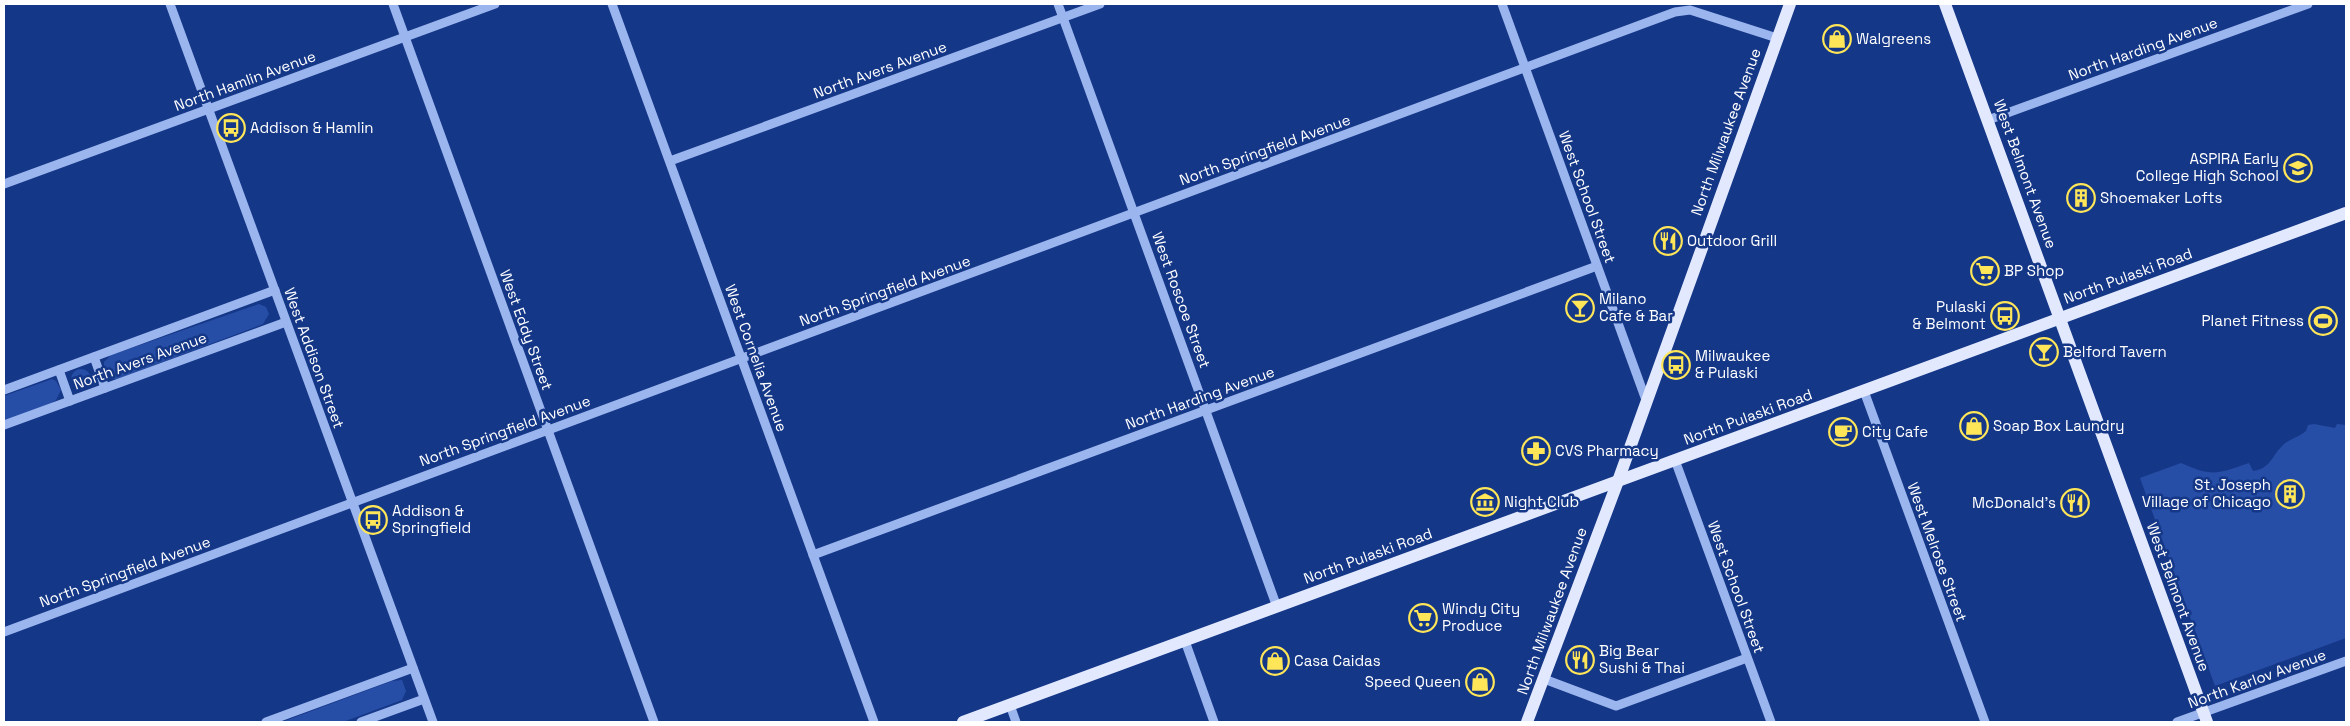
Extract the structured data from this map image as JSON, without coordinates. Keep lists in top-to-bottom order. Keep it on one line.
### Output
{"streets":{"main road":["North Milwaukee Avenue","West Belmont Avenue","North Pulaski Road"],"street":["North Harding Avenue","North Avers Avenue","North Hamlin Avenue","North Springfield Avenue","West School Street","West Roscoe Street","West Eddy Street","West Addison Street","West Cornelia Avenue","West Melrose Street","North Karlov Avenue"]},"crossings":[["North Harding Avenue","West Belmont Avenue"],["North Harding Avenue","West School Street"],["North Harding Avenue","West Roscoe Street"],["North Harding Avenue","West Cornelia Avenue"],["North Avers Avenue","West Roscoe Street"],["North Avers Avenue","West Addison Street"],["North Avers Avenue","West Cornelia Avenue"],["North Hamlin Avenue","West Eddy Street"],["North Hamlin Avenue","West Addison Street"],["North Milwaukee Avenue","North Springfield Avenue"],["North Milwaukee Avenue","West School Street"],["North Milwaukee Avenue","North Pulaski Road"],["North Springfield Avenue","West School Street"],["North Springfield Avenue","West Roscoe Street"],["North Springfield Avenue","West Eddy Street"],["North Springfield Avenue","West Addison Street"],["North Springfield Avenue","West Cornelia Avenue"],["West Belmont Avenue","North Pulaski Road"],["West Belmont Avenue","North Karlov Avenue"],["West School Street","North Pulaski Road"],["North Pulaski Road","West Roscoe Street"],["North Pulaski Road","West Melrose Street"]],"places":{"shop":["Walgreens","Soap Box Laundry","Casa Caidas","Speed Queen"],"bus stop":["Addison & Hamlin","Pulaski & Belmont","Milwaukee & Pulaski","Addison & Springfield"],"school or university":["ASPIRA Early College High School"],"building":["Shoemaker Lofts","St. Joseph Village of Chicago"],"restaurant":["Outdoor Grill","McDonald's","Big Bear Sushi & Thai"],"supermarket":["BP Shop","Windy City Produce"],"bar":["Milano Cafe & Bar","Belford Tavern"],"sports":["Planet Fitness"],"cafe":["City Cafe"],"pharmacy":["CVS Pharmacy"],"museum":["Night Club"]}}
